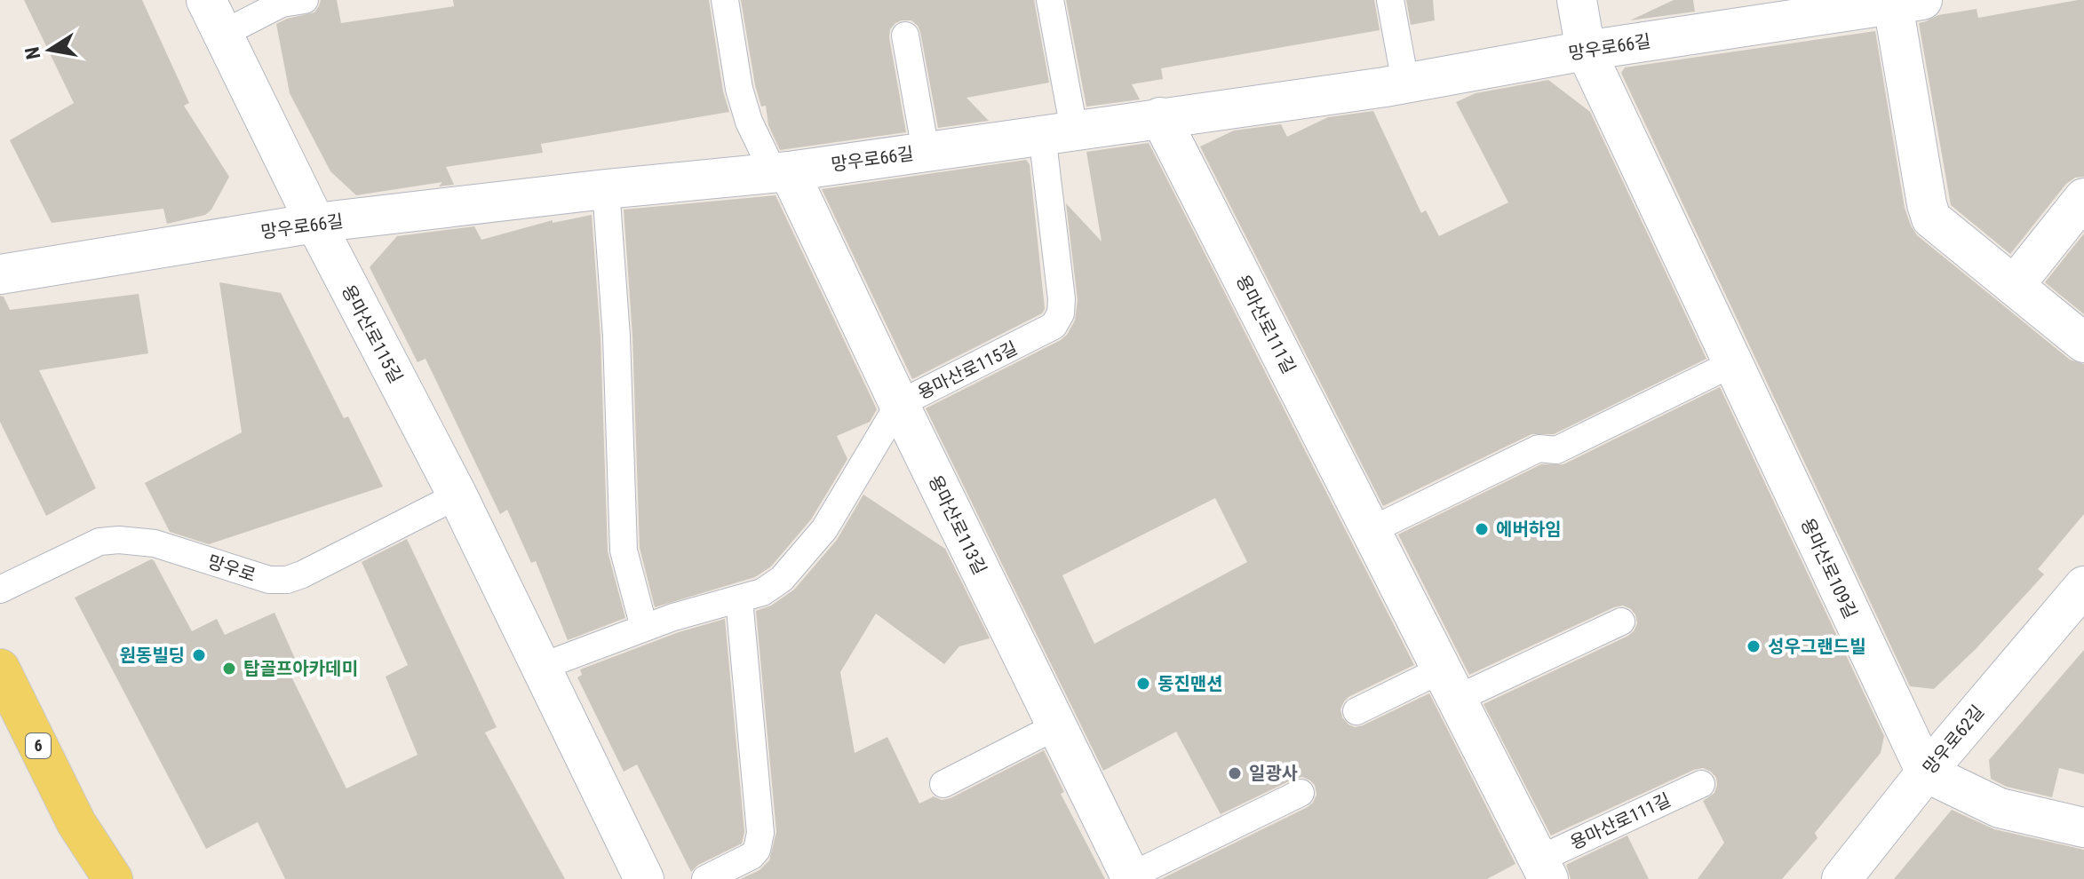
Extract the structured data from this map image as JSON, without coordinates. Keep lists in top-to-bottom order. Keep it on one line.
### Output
{"streets":{"main road":["6"],"street":["망우로66길","용마산로111길","용마산로115길","용마산로113길","용마산로109길","망우로62길"],"lane":["망우로"]},"crossings":[["망우로66길","용마산로111길"],["망우로66길","용마산로115길"],["망우로66길","용마산로113길"],["망우로66길","용마산로109길"],["용마산로115길","용마산로113길"],["용마산로115길","망우로"],["용마산로109길","망우로62길"]],"places":["에버하임","성우그랜드빌","원동빌딩","탑골프아카데미","동진맨션","일광사"],"north":"left"}
